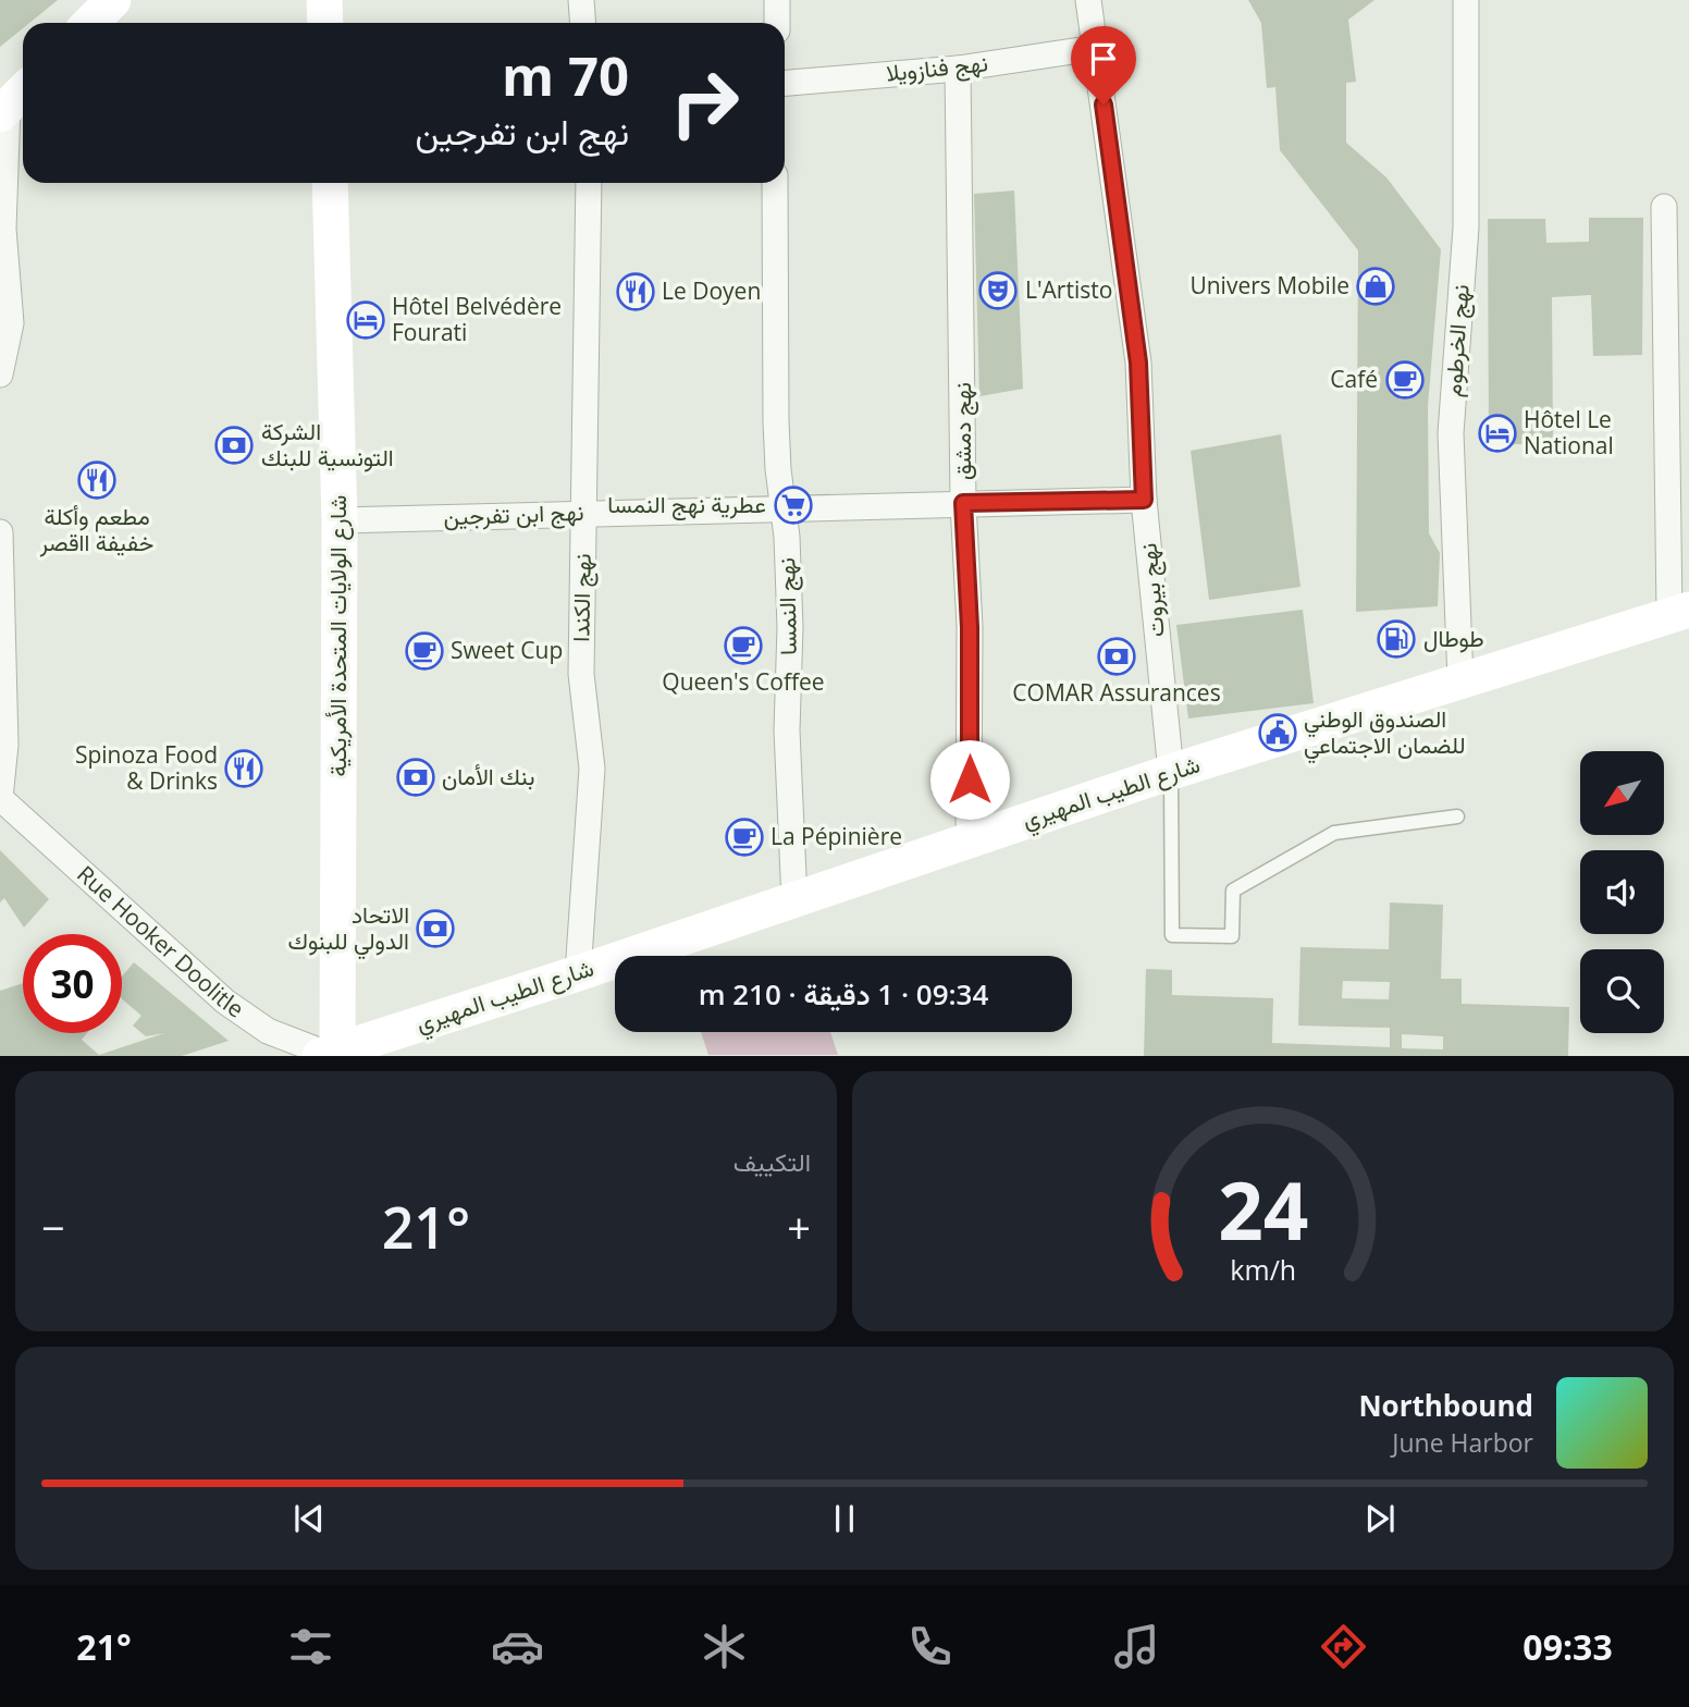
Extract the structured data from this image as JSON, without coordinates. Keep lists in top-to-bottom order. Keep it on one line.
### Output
{"streets":{"main road":["شارع الولايات المتحدة الأمريكية","شارع الطيب المهيري"],"street":["نهج فنازويلا","نهج الخرطوم","نهج دمشق","نهج ابن تفرجين","نهج بيروت","نهج الكندا","نهج النمسا","Rue Hooker Doolitle"]},"crossings":[["نهج فنازويلا","نهج دمشق"],["نهج فنازويلا","نهج بيروت"],["نهج الخرطوم","شارع الطيب المهيري"],["نهج دمشق","نهج ابن تفرجين"],["نهج دمشق","شارع الطيب المهيري"],["نهج ابن تفرجين","نهج بيروت"],["نهج ابن تفرجين","نهج الكندا"],["نهج ابن تفرجين","نهج النمسا"],["نهج ابن تفرجين","شارع الولايات المتحدة الأمريكية"],["نهج بيروت","شارع الطيب المهيري"],["نهج الكندا","شارع الطيب المهيري"],["نهج النمسا","شارع الطيب المهيري"],["شارع الولايات المتحدة الأمريكية","شارع الطيب المهيري"],["شارع الولايات المتحدة الأمريكية","Rue Hooker Doolitle"],["شارع الطيب المهيري","Rue Hooker Doolitle"]],"places":{"shop":["Univers Mobile"],"theatre":["L'Artisto"],"restaurant":["Le Doyen","مطعم وأكلة خفيفة ااقصر","Spinoza Food & Drinks"],"hotel":["Hôtel Belvédère Fourati","Hôtel Le National"],"cafe":["Café","Queen's Coffee","Sweet Cup","La Pépinière"],"bank":["الشركة التونسية للبنك","COMAR Assurances","بنك الأمان","الاتحاد الدولي للبنوك"],"supermarket":["عطرية نهج النمسا"],"fuel station":["طوطال"],"public building":["الصندوق الوطني للضمان الاجتماعي"]},"north":"bottom left","page":{"turn":["70 m","نهج ابن تفرجين"],"limit":"30","trip":"09:34 · 1 دقيقة · 210 m","tile":"التكييف","heat":["−","21°","+"],"song":["Northbound","June Harbor"],"tabs":["09:33","21°"],"gauge":["24","km/h"]}}
